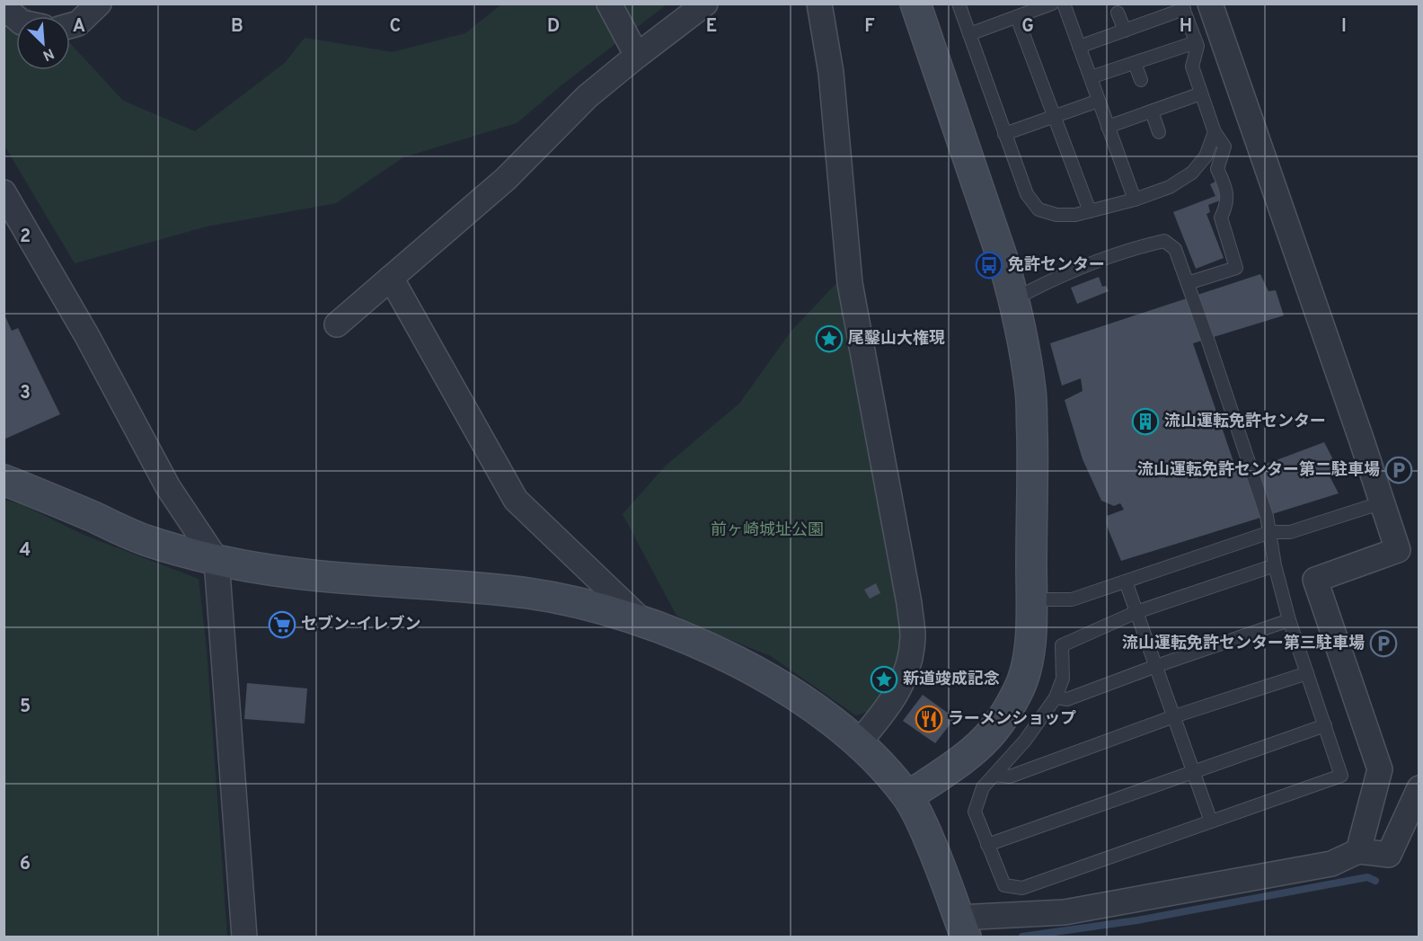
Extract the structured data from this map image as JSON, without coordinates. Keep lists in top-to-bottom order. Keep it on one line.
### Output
{"parks":["前ヶ崎城址公園"],"places":{"bus stop":["免許センター"],"place":["尾鑿山大権現","新道竣成記念"],"building":["流山運転免許センター"],"parking":["流山運転免許センター第二駐車場","流山運転免許センター第三駐車場"],"supermarket":["セブン-イレブン"],"restaurant":["ラーメンショップ"]},"north":"bottom right","grid":{"columns":["A","B","C","D","E","F","G","H","I"],"rows":["2","3","4","5","6"]}}
